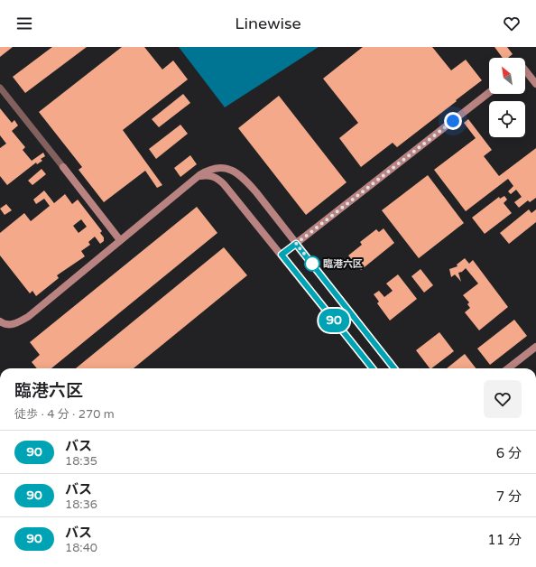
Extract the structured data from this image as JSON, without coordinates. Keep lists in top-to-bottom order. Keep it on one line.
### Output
{"places":["臨港六区"],"lines":["bus line 90"],"north":"top left","page":{"header":"Linewise","on_map":"90","heading":["臨港六区","徒歩 · 4 分 · 270 m"],"list":[{"mark":"90","name":"バス","note":"18:35","value":"6 分"},{"mark":"90","name":"バス","note":"18:36","value":"7 分"},{"mark":"90","name":"バス","note":"18:40","value":"11 分"}]}}
